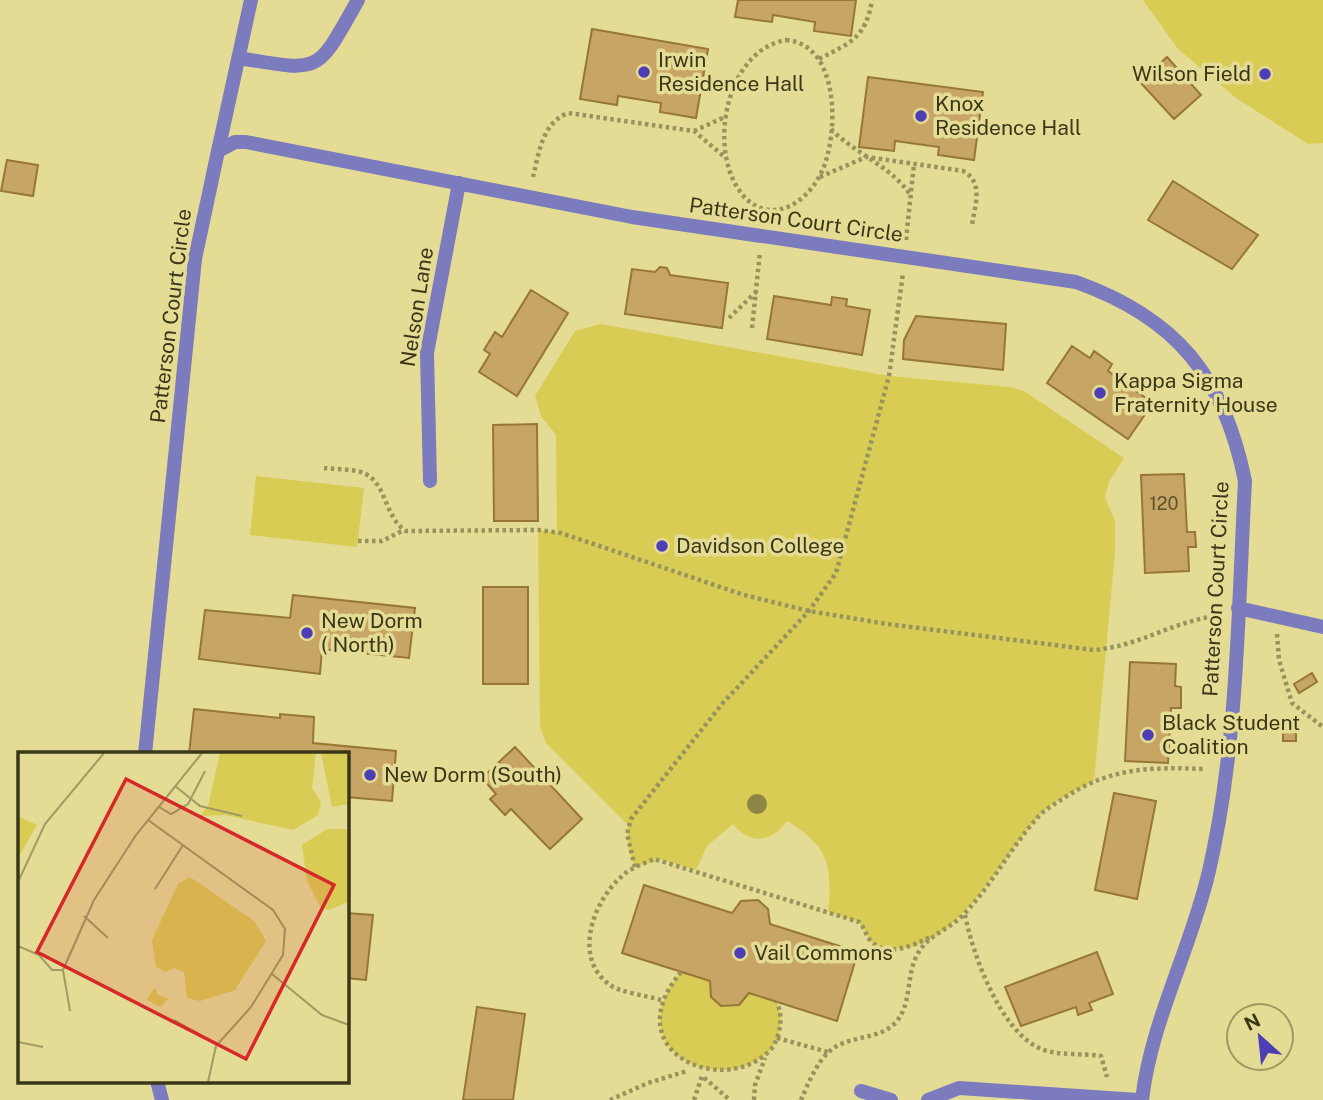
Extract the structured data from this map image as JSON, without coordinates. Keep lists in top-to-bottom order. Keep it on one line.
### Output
{"streets":{"street":["Patterson Court Circle","Nelson Lane"]},"crossings":[["Patterson Court Circle","Nelson Lane"]],"places":["Irwin Residence Hall","Wilson Field","Knox Residence Hall","Kappa Sigma Fraternity House","Davidson College","New Dorm ( North)","Black Student Coalition","New Dorm (South)","Vail Commons"],"house_numbers":["120"],"north":"top left"}
